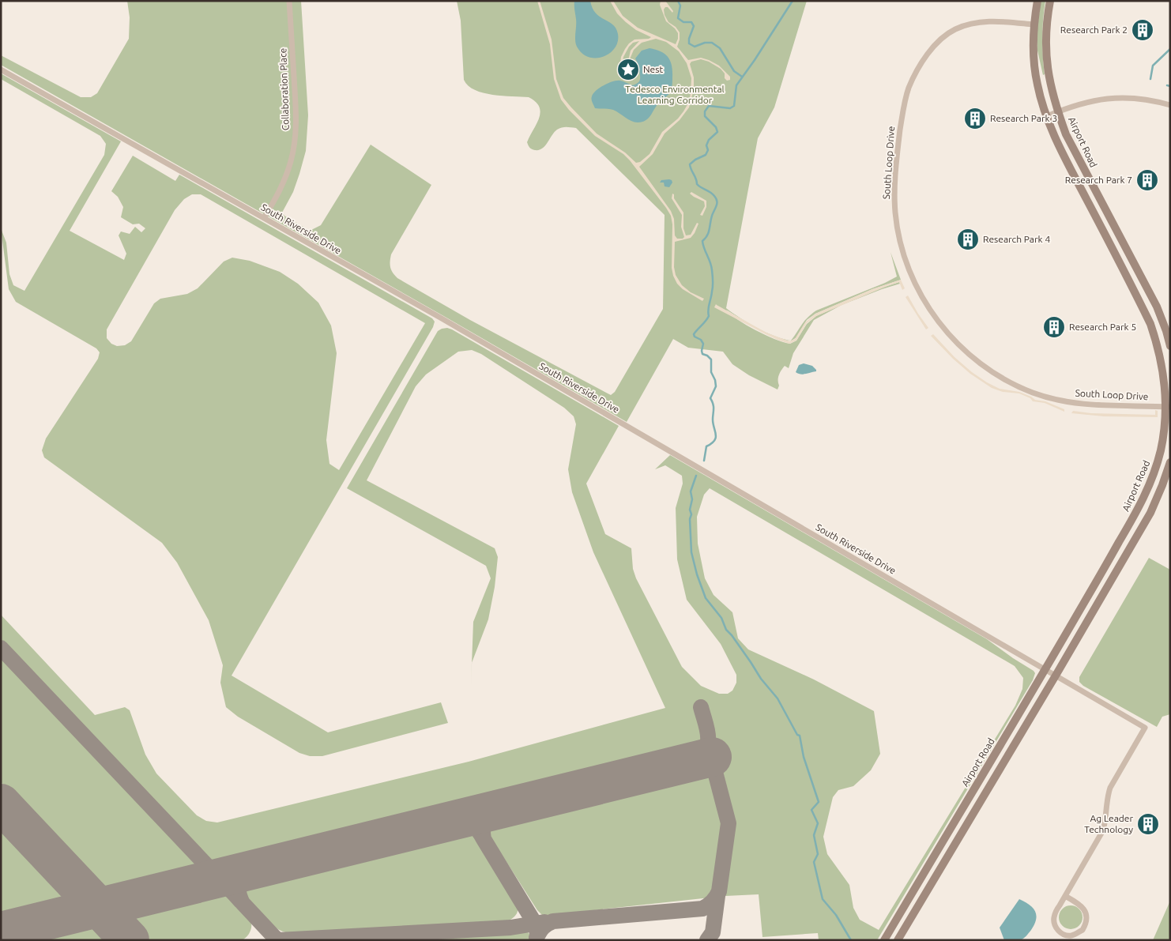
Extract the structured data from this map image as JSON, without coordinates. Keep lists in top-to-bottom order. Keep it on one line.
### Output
{"streets":{"main road":["Airport Road"],"street":["Collaboration Place","South Loop Drive","South Riverside Drive"]},"crossings":[["Collaboration Place","South Riverside Drive"],["Airport Road","South Loop Drive"],["Airport Road","South Riverside Drive"]],"parks":["Tedesco Environmental Learning Corridor"],"places":{"building":["Research Park 2","Research Park 3","Research Park 7","Research Park 4","Research Park 5","Ag Leader Technology"],"place":["Nest"]}}
